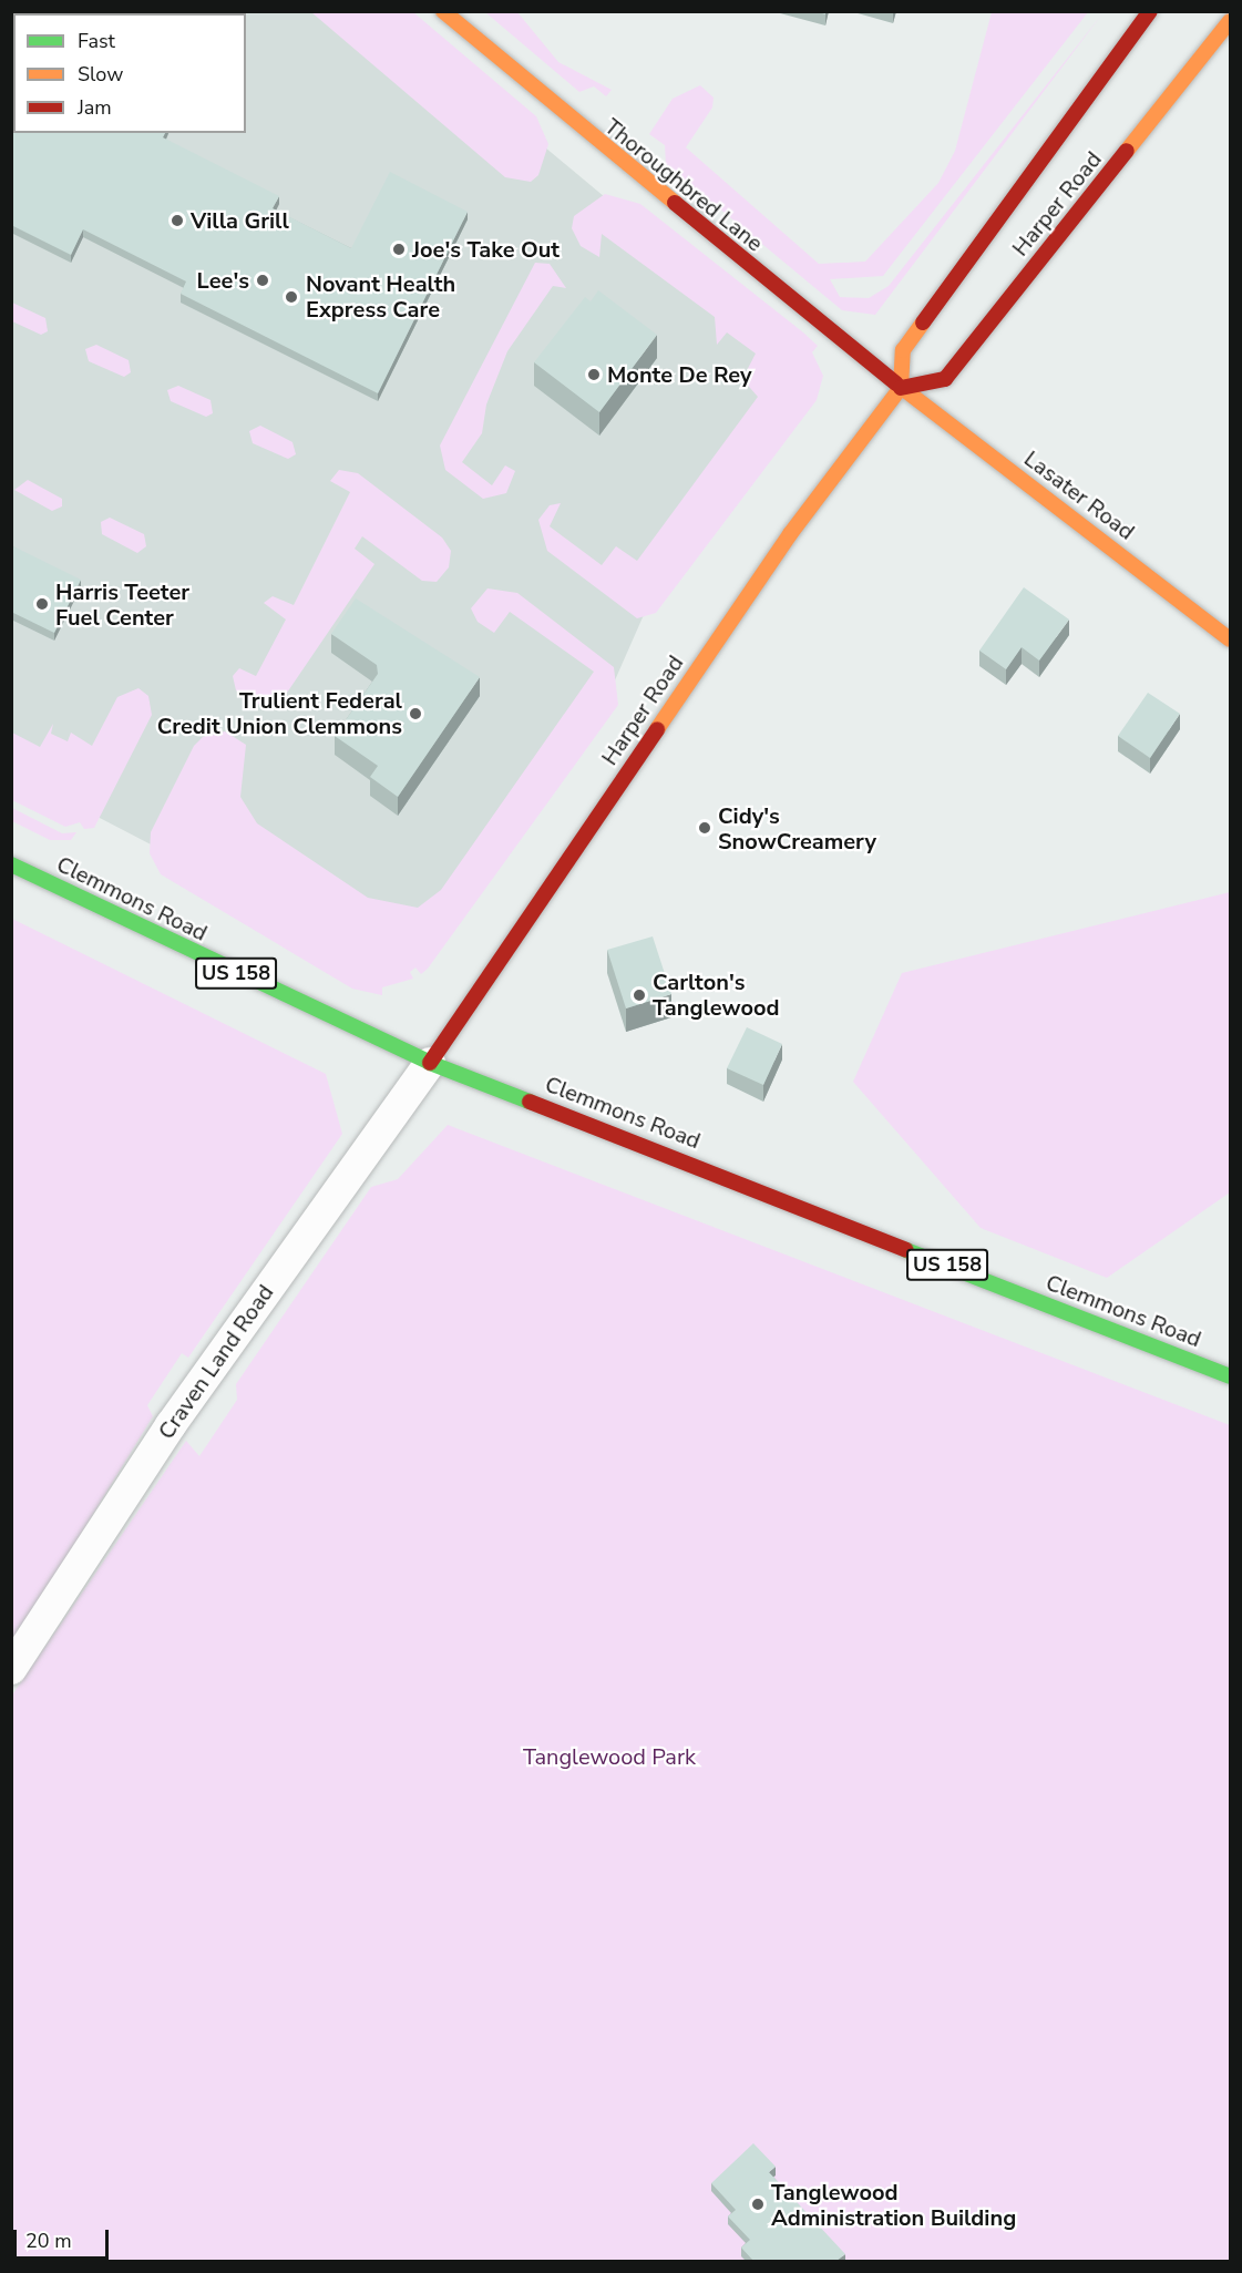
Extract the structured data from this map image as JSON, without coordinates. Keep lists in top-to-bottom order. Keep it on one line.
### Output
{"streets":{"main road":["Thoroughbred Lane","Harper Road","Lasater Road","Clemmons Road","US 158"],"street":["Craven Land Road"]},"crossings":[["Thoroughbred Lane","Harper Road"],["Thoroughbred Lane","Lasater Road"],["Harper Road","Lasater Road"],["Harper Road","Clemmons Road"],["Harper Road","Craven Land Road"],["Clemmons Road","Craven Land Road"]],"parks":["Tanglewood Park"],"places":["Villa Grill","Joe's Take Out","Lee's","Novant Health Express Care","Monte De Rey","Harris Teeter Fuel Center","Trulient Federal Credit Union Clemmons","Cidy's SnowCreamery","Carlton's Tanglewood","Tanglewood Administration Building"],"legend":["Fast","Slow","Jam"],"scale_bar":"20 m"}
